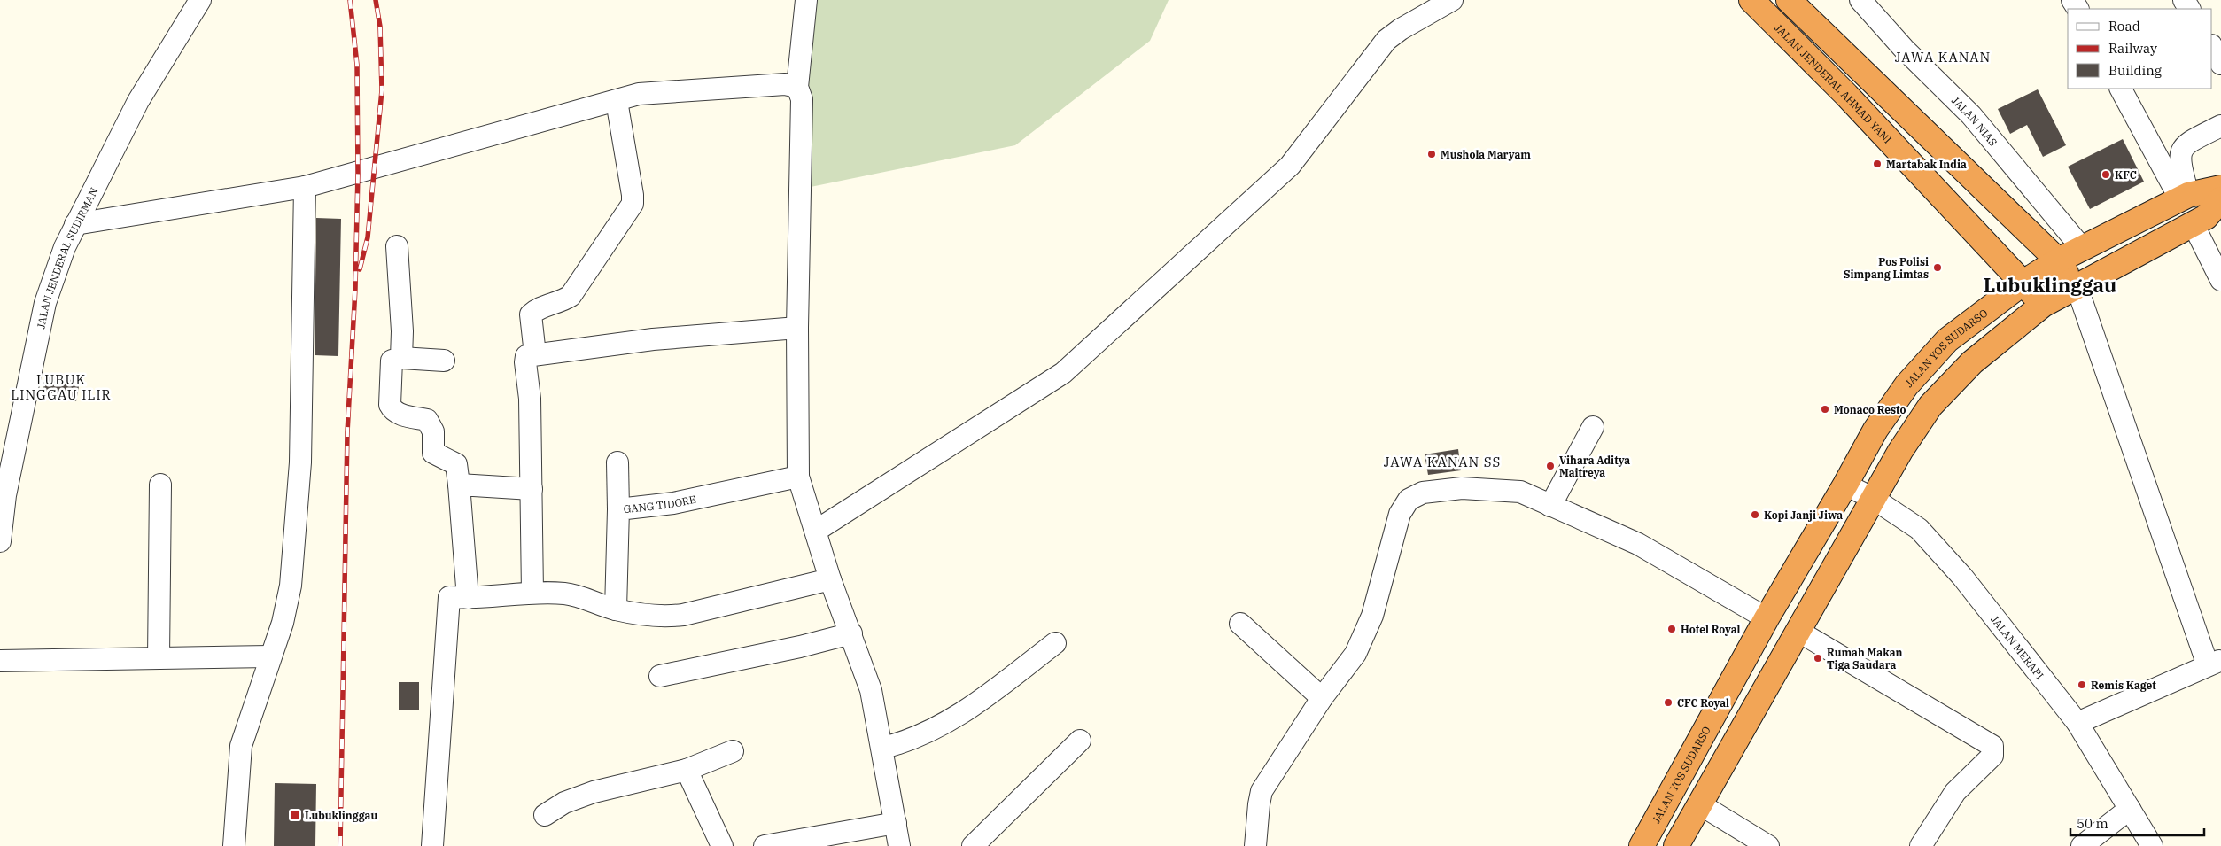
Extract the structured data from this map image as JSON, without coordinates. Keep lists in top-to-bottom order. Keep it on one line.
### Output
{"streets":{"highway":["JALAN JENDERAL AHMAD YANI","JALAN YOS SUDARSO"],"street":["JALAN NIAS","JALAN JENDERAL SUDIRMAN","GANG TIDORE","JALAN MERAPI"]},"crossings":[["JALAN JENDERAL AHMAD YANI","JALAN YOS SUDARSO"],["JALAN NIAS","JALAN YOS SUDARSO"],["JALAN YOS SUDARSO","JALAN MERAPI"]],"districts":["JAWA KANAN","Lubuklinggau","LUBUK LINGGAU ILIR","JAWA KANAN SS"],"places":{"other":["Mushola Maryam","Martabak India","KFC","Pos Polisi Simpang Limtas","Monaco Resto","Vihara Aditya Maitreya","Kopi Janji Jiwa","Hotel Royal","Rumah Makan Tiga Saudara","Remis Kaget","CFC Royal"],"transit":["Lubuklinggau"]},"legend":["Road","Railway","Building"],"scale_bar":"50 m"}
